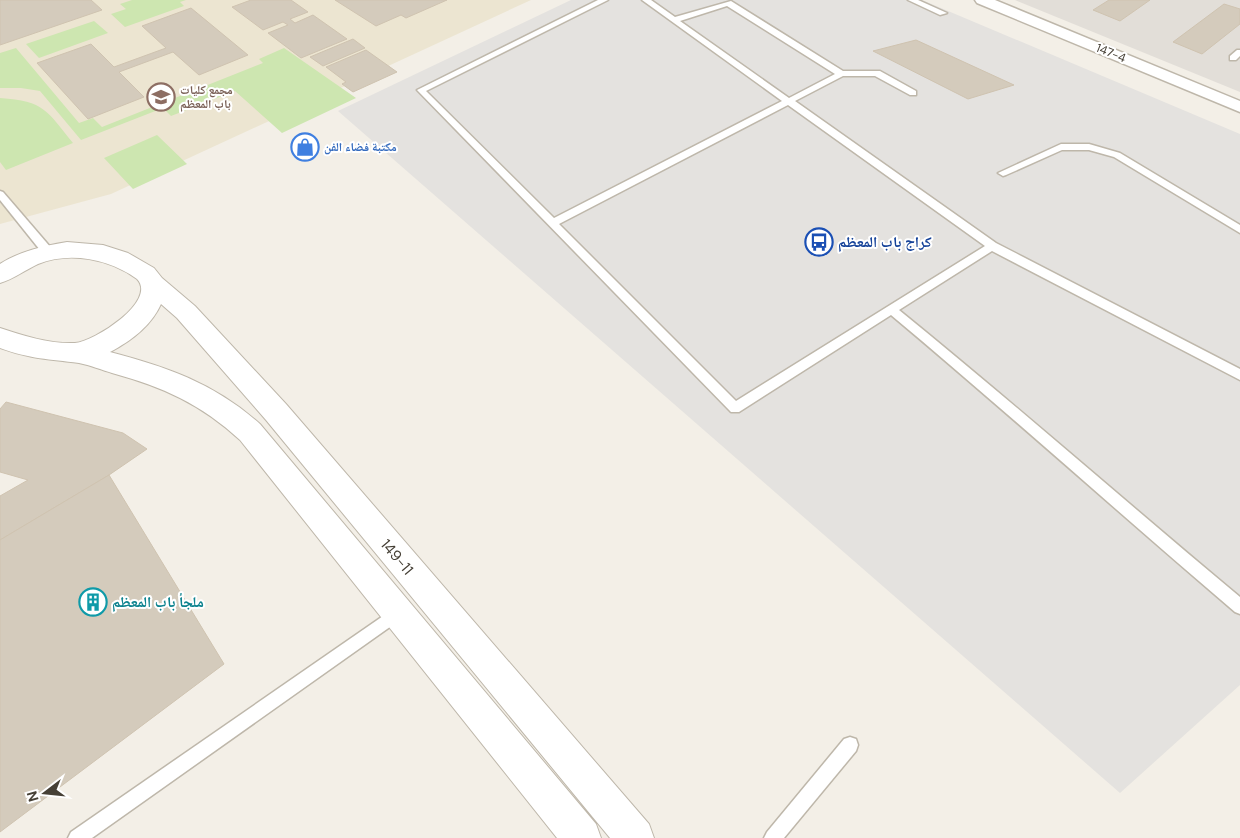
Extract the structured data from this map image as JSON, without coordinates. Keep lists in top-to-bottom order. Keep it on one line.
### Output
{"streets":{"street":["147-4","149-11"]},"places":{"school or university":["مجمع كليات باب المعظم"],"shop":["مكتبة فضاء الفن"],"bus stop":["كراج باب المعظم"],"building":["ملجأ باب المعظم"]},"north":"left"}
